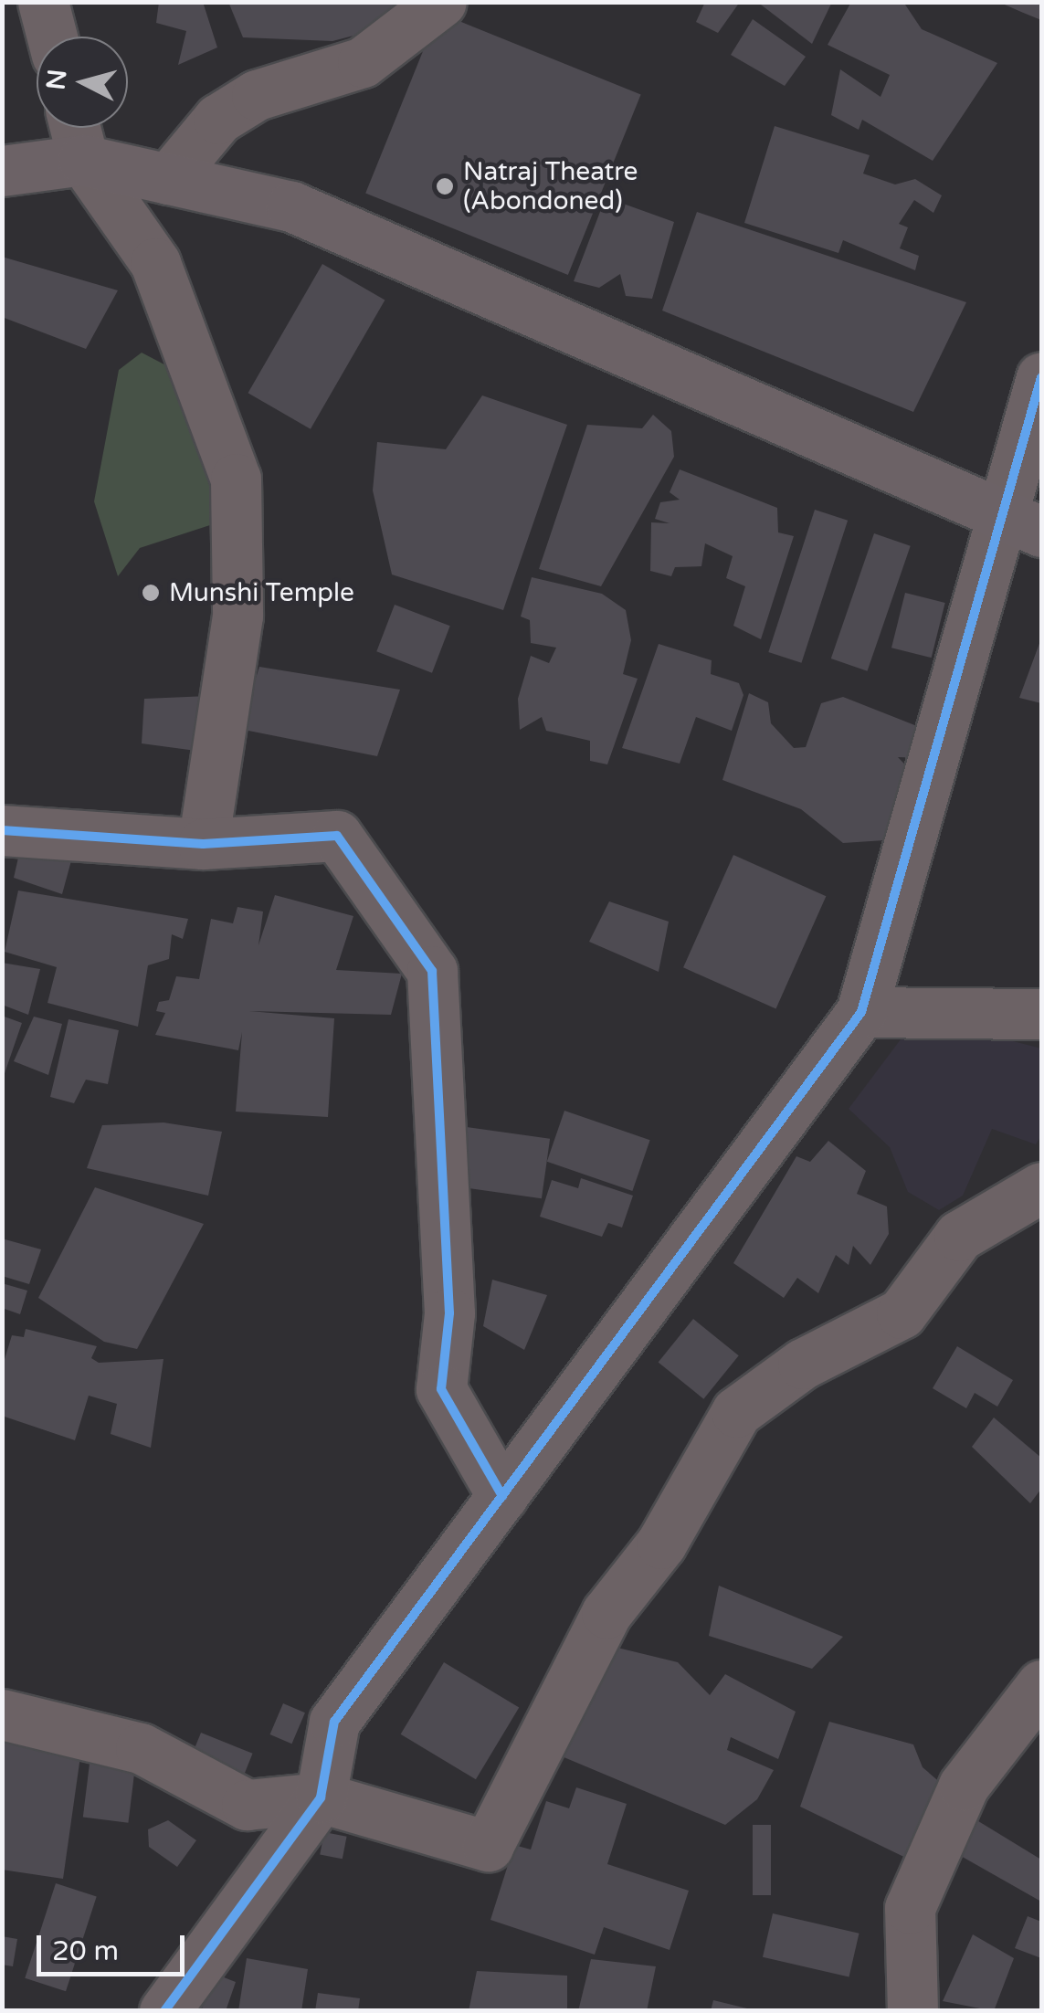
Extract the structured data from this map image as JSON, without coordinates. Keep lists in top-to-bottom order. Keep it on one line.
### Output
{"places":["Natraj Theatre (Abondoned)","Munshi Temple"],"scale_bar":"20 m","north":"left"}
